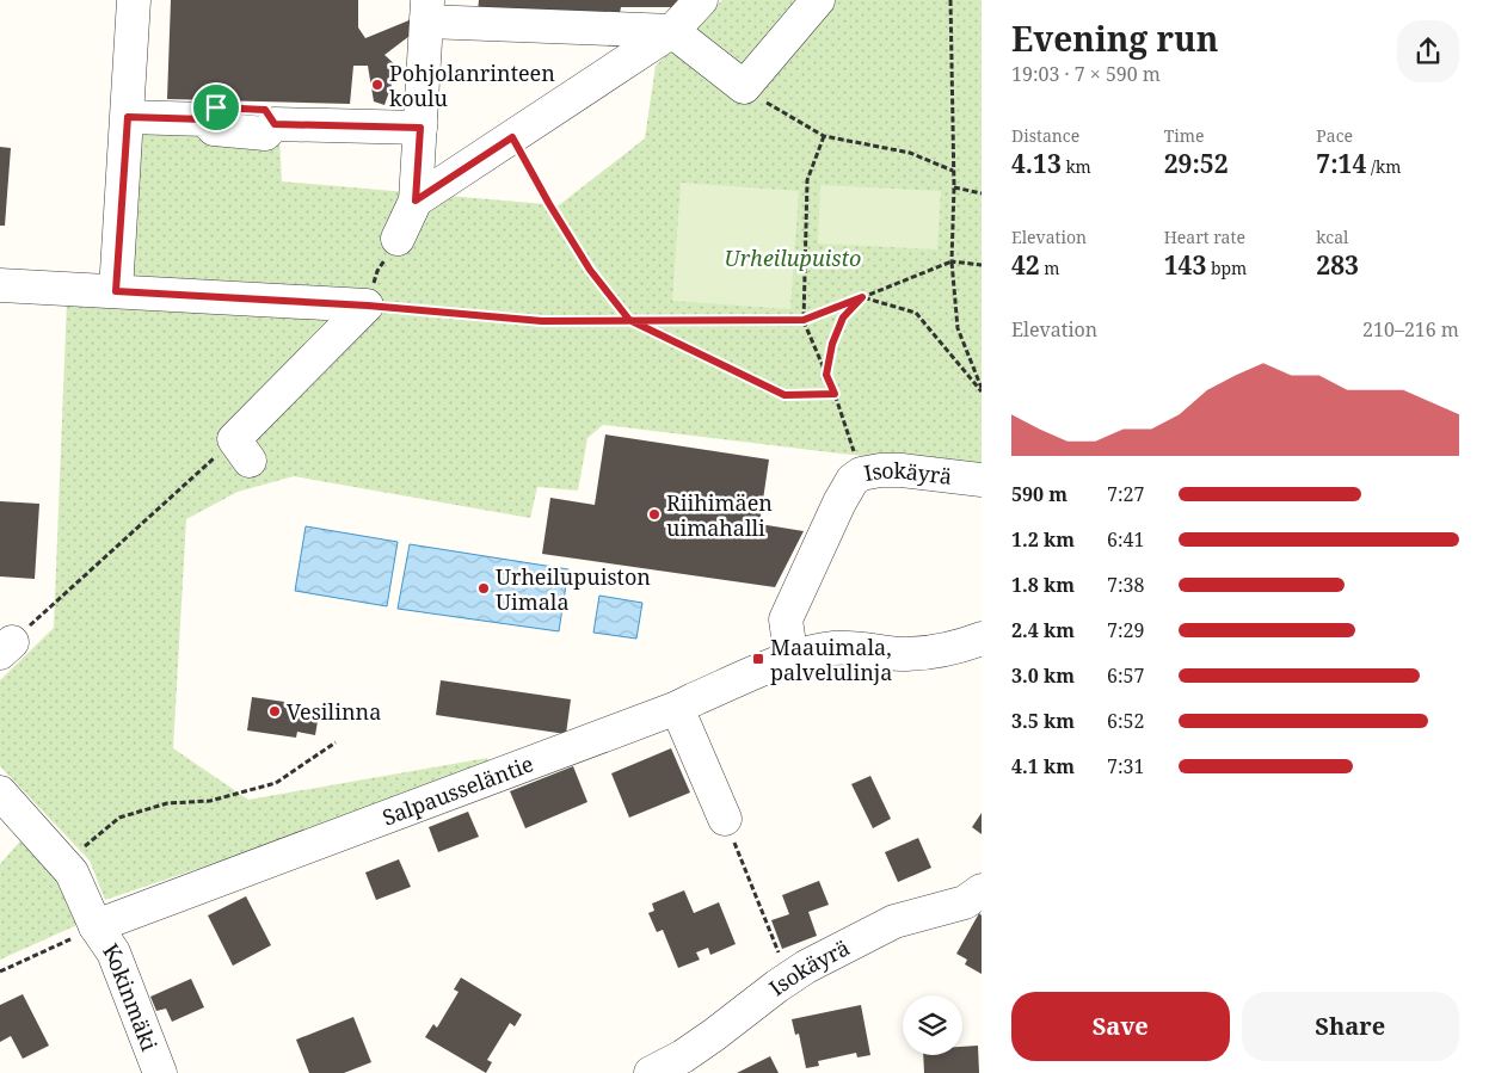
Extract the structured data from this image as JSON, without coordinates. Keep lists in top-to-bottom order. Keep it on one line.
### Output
{"streets":{"street":["Isokäyrä","Salpausseläntie","Kokinmäki"]},"crossings":[["Isokäyrä","Salpausseläntie"],["Salpausseläntie","Kokinmäki"]],"parks":["Urheilupuisto"],"places":{"other":["Pohjolanrinteen koulu","Riihimäen uimahalli","Urheilupuiston Uimala","Vesilinna"],"transit":["Maauimala, palvelulinja"]},"page":{"heading":["Evening run","19:03 · 7 × 590 m"],"stats":[["Distance","4.13 km"],["Time","29:52"],["Pace","7:14 /km"],["Elevation","42 m"],["Heart rate","143 bpm"],["kcal","283"]],"chart":["Elevation","210–216 m"],"list":[{"name":"590 m","note":"7:27"},{"name":"1.2 km","note":"6:41"},{"name":"1.8 km","note":"7:38"},{"name":"2.4 km","note":"7:29"},{"name":"3.0 km","note":"6:57"},{"name":"3.5 km","note":"6:52"},{"name":"4.1 km","note":"7:31"}],"buttons":["Save","Share"]}}
